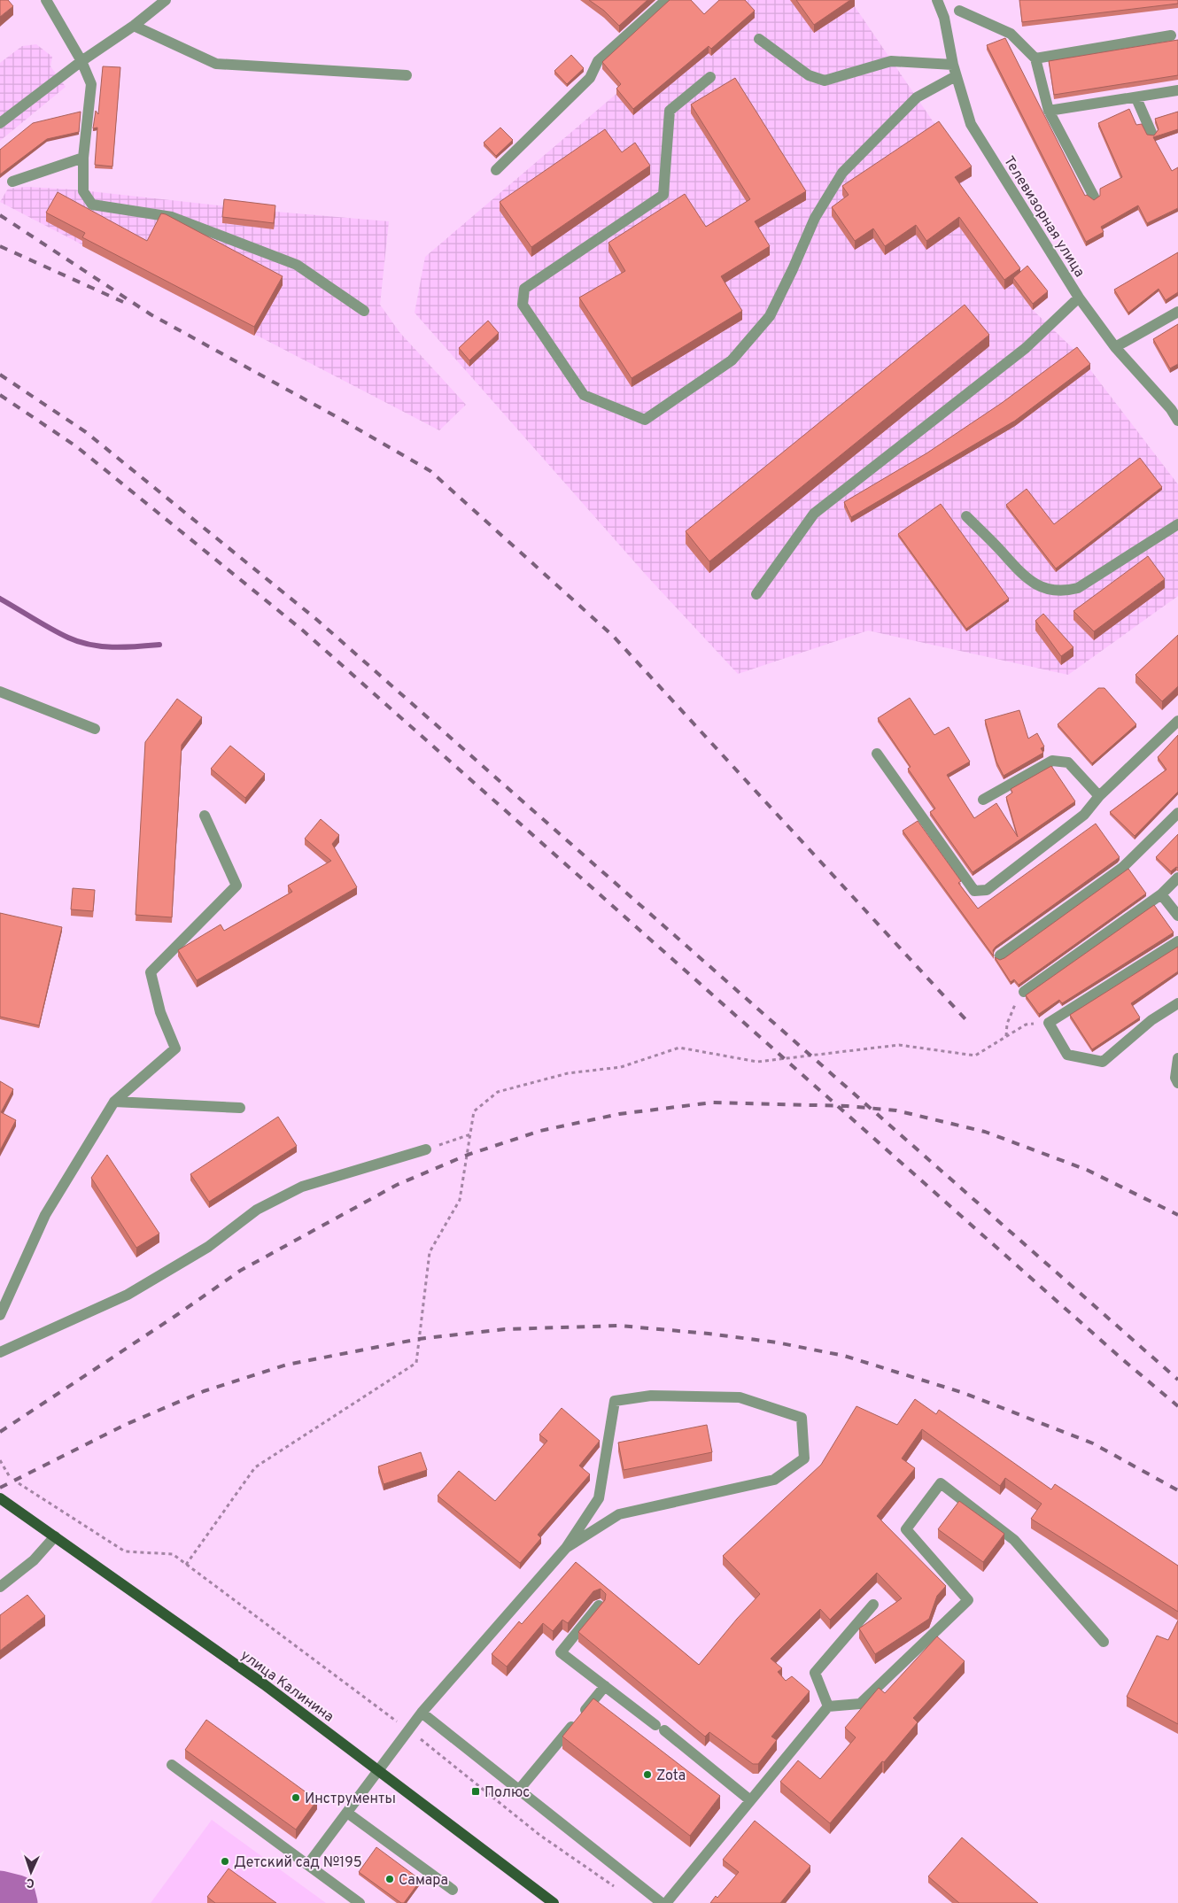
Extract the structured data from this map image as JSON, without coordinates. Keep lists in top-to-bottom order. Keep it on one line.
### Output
{"streets":{"main road":["улица Калинина"],"street":["Телевизорная улица"]},"places":{"other":["Zota","Инструменты","Детский сад №195","Самара"],"transit":["Полюс"]},"north":"bottom"}
